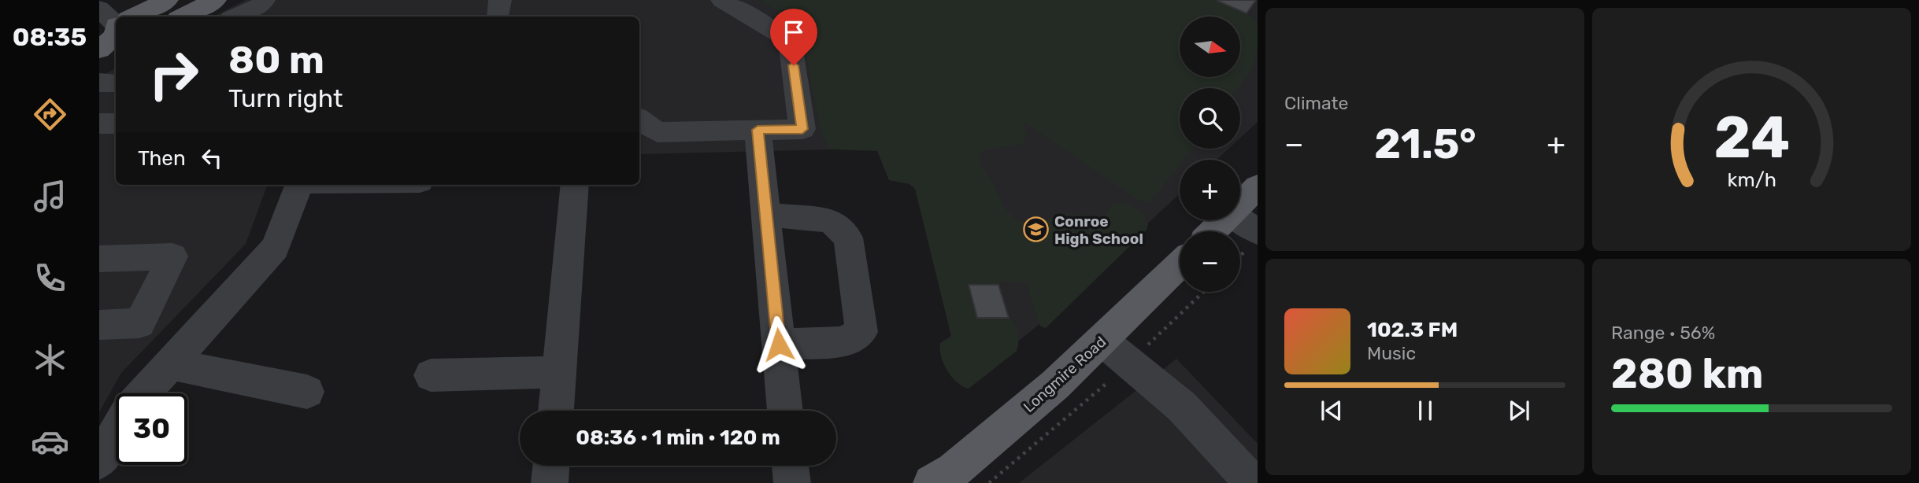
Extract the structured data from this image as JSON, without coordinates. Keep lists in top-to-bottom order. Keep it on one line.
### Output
{"streets":{"main road":["Longmire Road"]},"places":{"school or university":["Conroe High School"]},"north":"right","page":{"tabs":"08:35","tile":["Climate",["Range · 56%","280 km"]],"map_buttons":["+","−"],"turn":["80 m","Turn right"],"heat":["−","21.5°","+"],"then":"Then","song":["102.3 FM","Music"],"limit":"30","trip":"08:36 · 1 min · 120 m","gauge":["24","km/h"]}}
